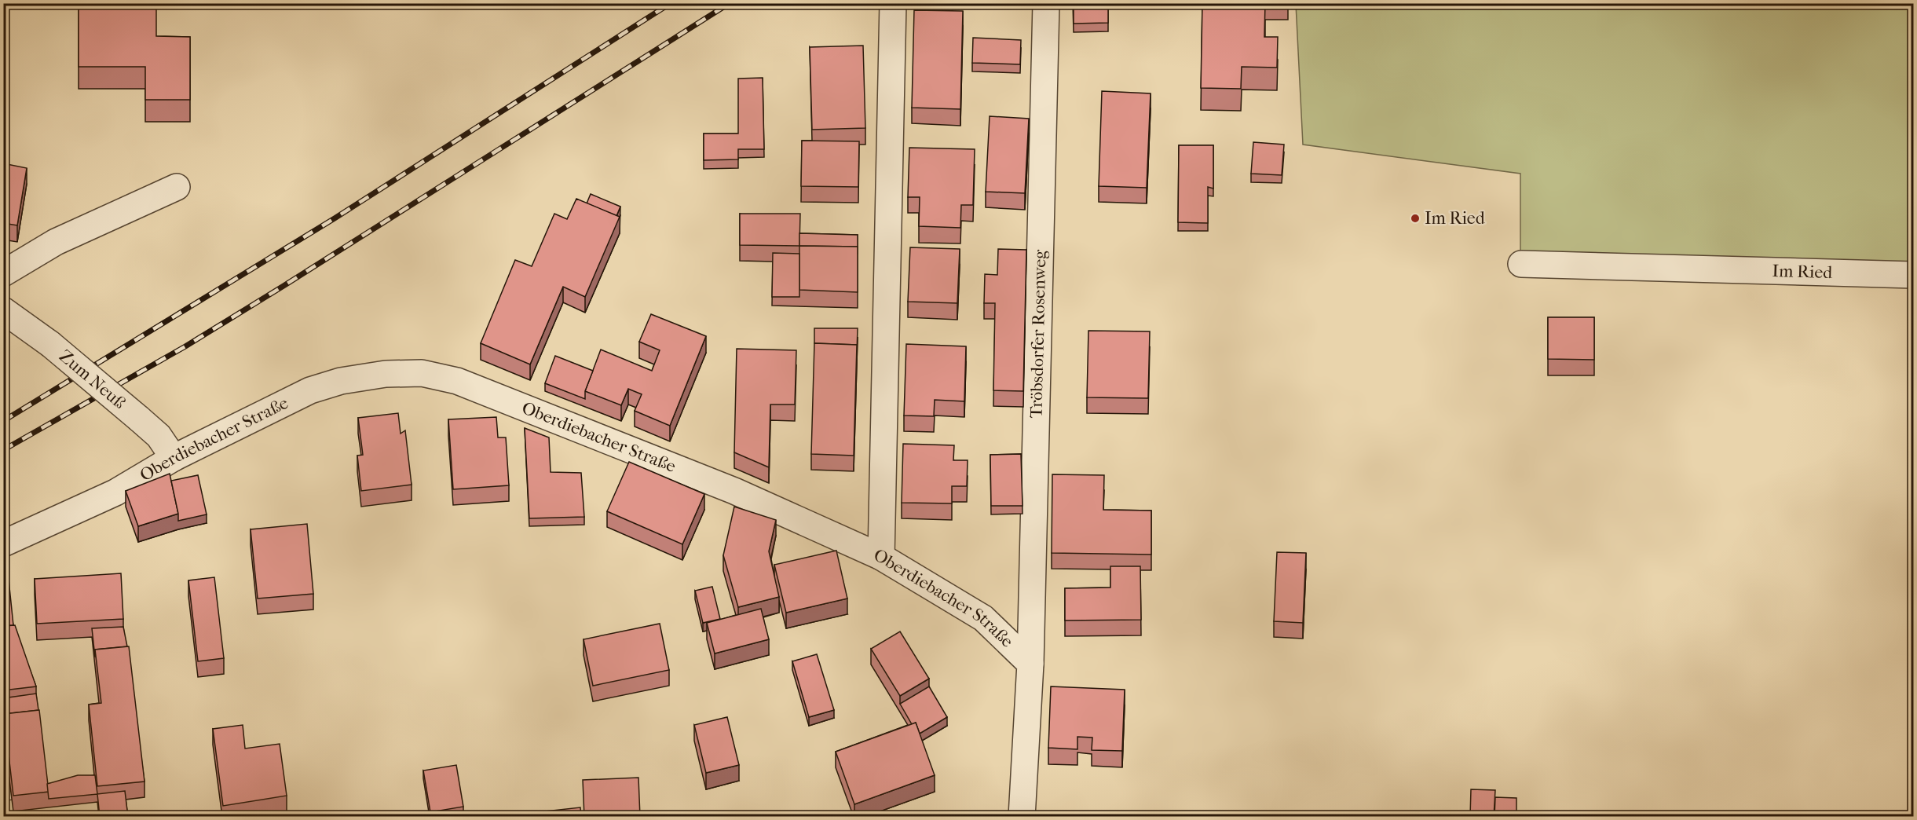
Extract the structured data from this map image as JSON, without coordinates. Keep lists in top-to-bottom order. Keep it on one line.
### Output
{"streets":{"street":["Im Ried","Tröbsdorfer Rosenweg","Zum Neuß","Oberdiebacher Straße"]},"crossings":[["Tröbsdorfer Rosenweg","Oberdiebacher Straße"],["Zum Neuß","Oberdiebacher Straße"]],"places":["Im Ried"]}
